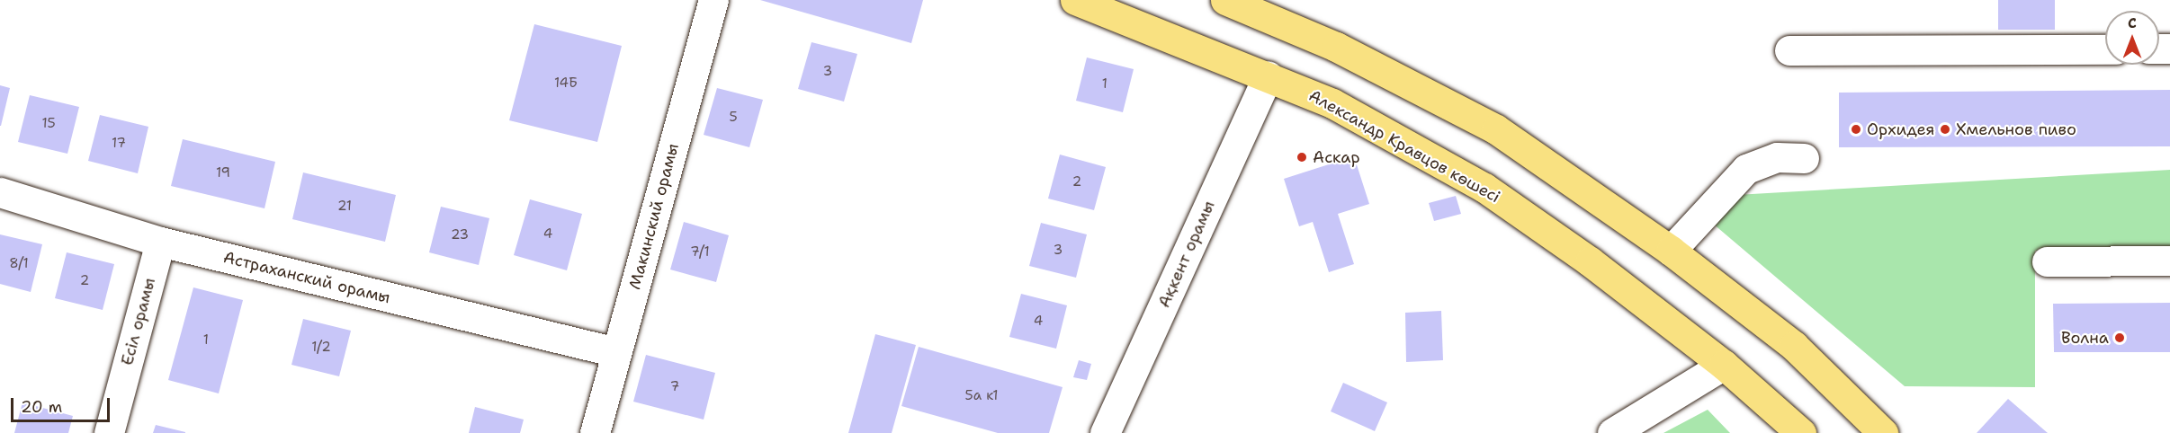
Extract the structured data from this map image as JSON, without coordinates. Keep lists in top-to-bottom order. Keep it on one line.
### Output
{"streets":{"main road":["Александр Кравцов көшесі"],"street":["Макинский орамы","Ақкент орамы","Астраханский орамы","Есіл орамы"]},"crossings":[["Александр Кравцов көшесі","Ақкент орамы"],["Макинский орамы","Астраханский орамы"],["Астраханский орамы","Есіл орамы"]],"places":["Орхидея","Хмельнов пиво","Аскар","Волна"],"house_numbers":["3","14Б","1","5","15","17","19","2","21","4","23","3","7/1","8/1","2","4","1","1/2","7","5а к1"],"scale_bar":"20 m","north":"top"}
